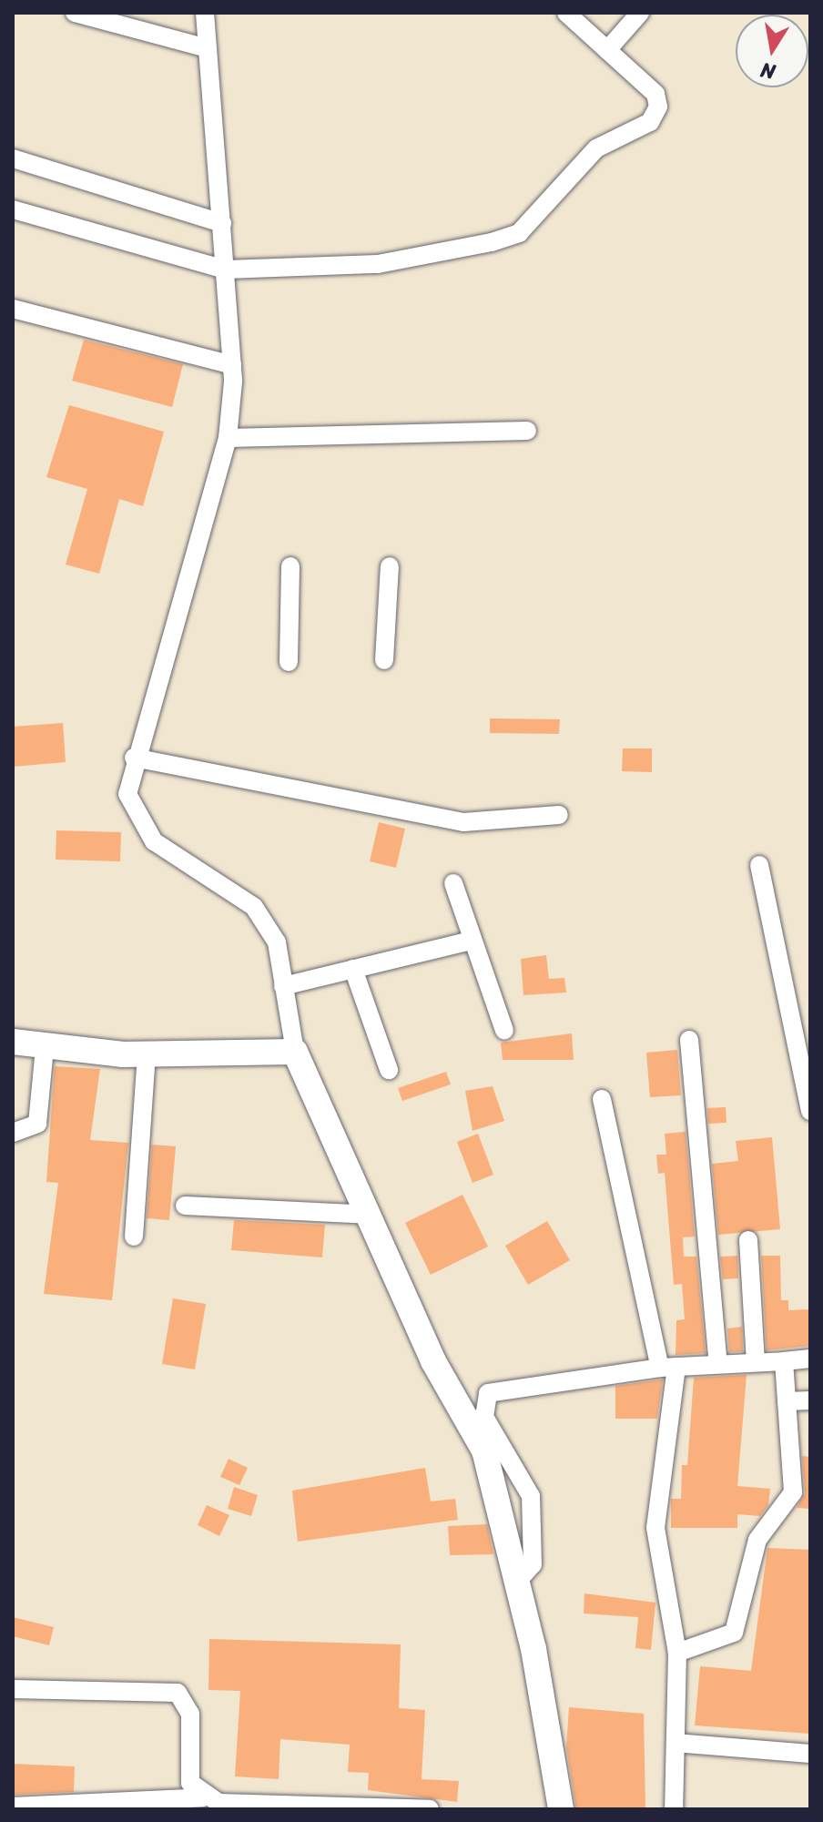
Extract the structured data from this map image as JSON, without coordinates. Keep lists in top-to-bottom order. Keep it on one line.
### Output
{"north":"bottom"}
